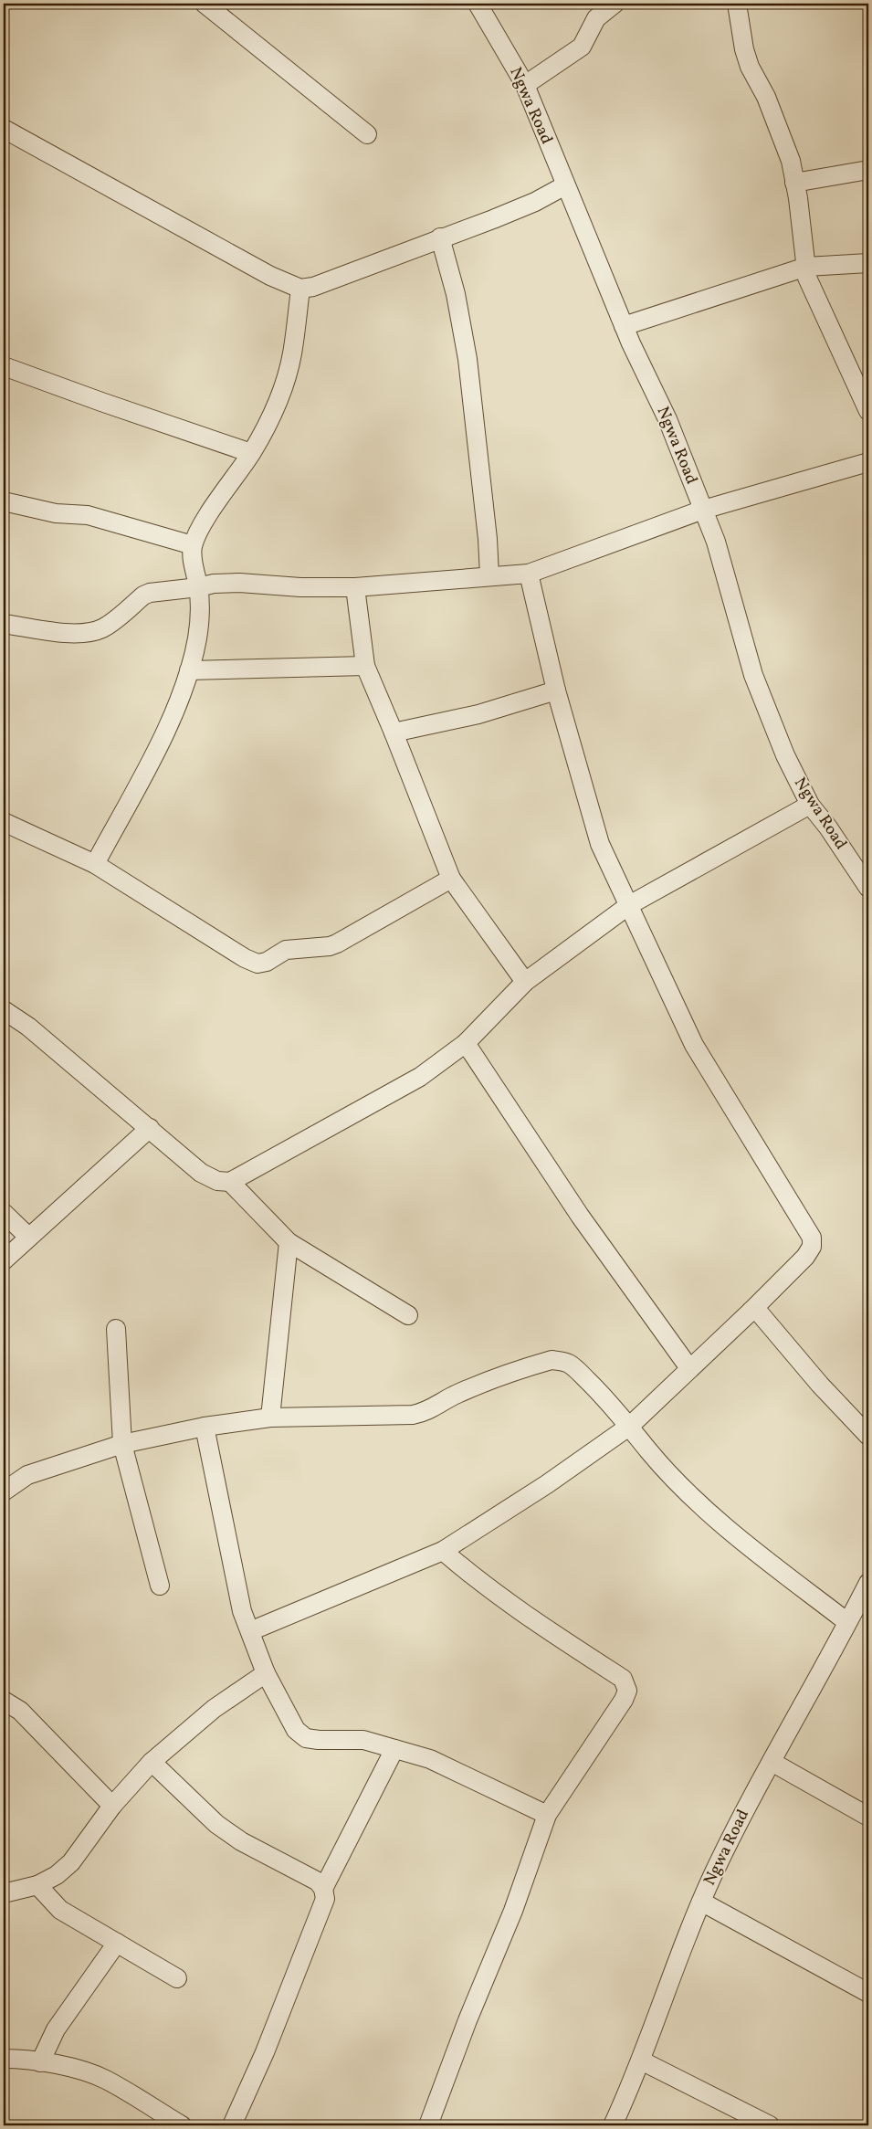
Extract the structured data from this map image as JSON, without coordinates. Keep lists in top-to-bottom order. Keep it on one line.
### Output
{"streets":{"street":["Ngwa Road"]}}
